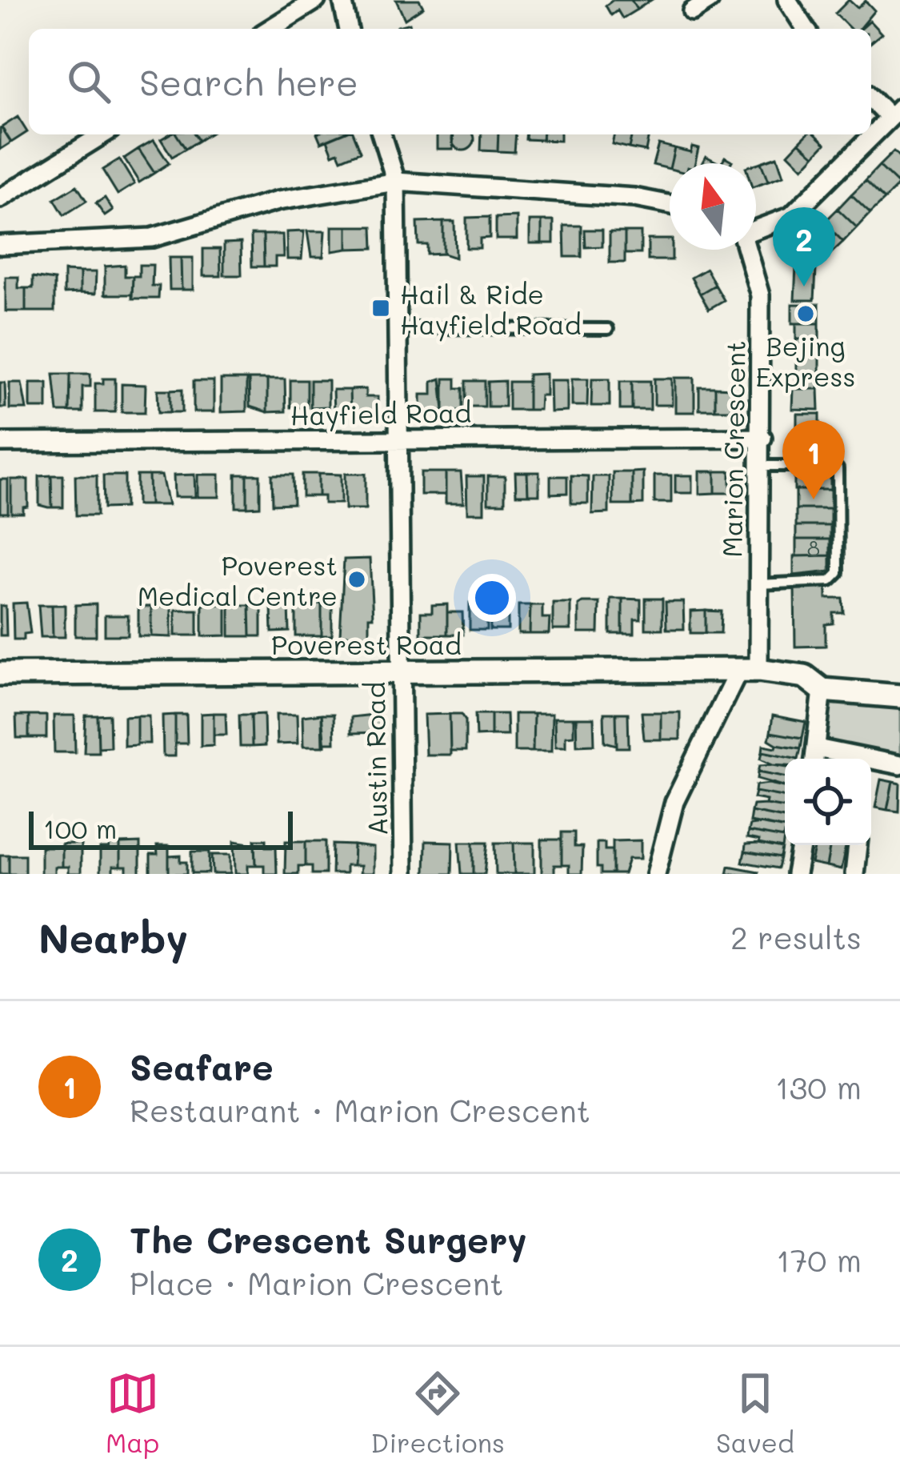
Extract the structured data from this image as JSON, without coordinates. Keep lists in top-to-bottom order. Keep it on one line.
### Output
{"streets":{"street":["Hayfield Road","Marion Crescent","Poverest Road","Austin Road"]},"crossings":[["Hayfield Road","Marion Crescent"],["Hayfield Road","Austin Road"],["Marion Crescent","Poverest Road"],["Poverest Road","Austin Road"]],"places":{"transit":["Hail & Ride Hayfield Road"],"other":["Bejing Express","Poverest Medical Centre"]},"house_numbers":["8"],"scale_bar":"100 m","north":"top","page":{"search":"Search here","pins":["2","1"],"scale":"100 m","heading":["Nearby","2 results"],"list":[{"mark":"1","name":"Seafare","note":"Restaurant · Marion Crescent","value":"130 m"},{"mark":"2","name":"The Crescent Surgery","note":"Place · Marion Crescent","value":"170 m"}],"nav":["Map","Directions","Saved"]}}
